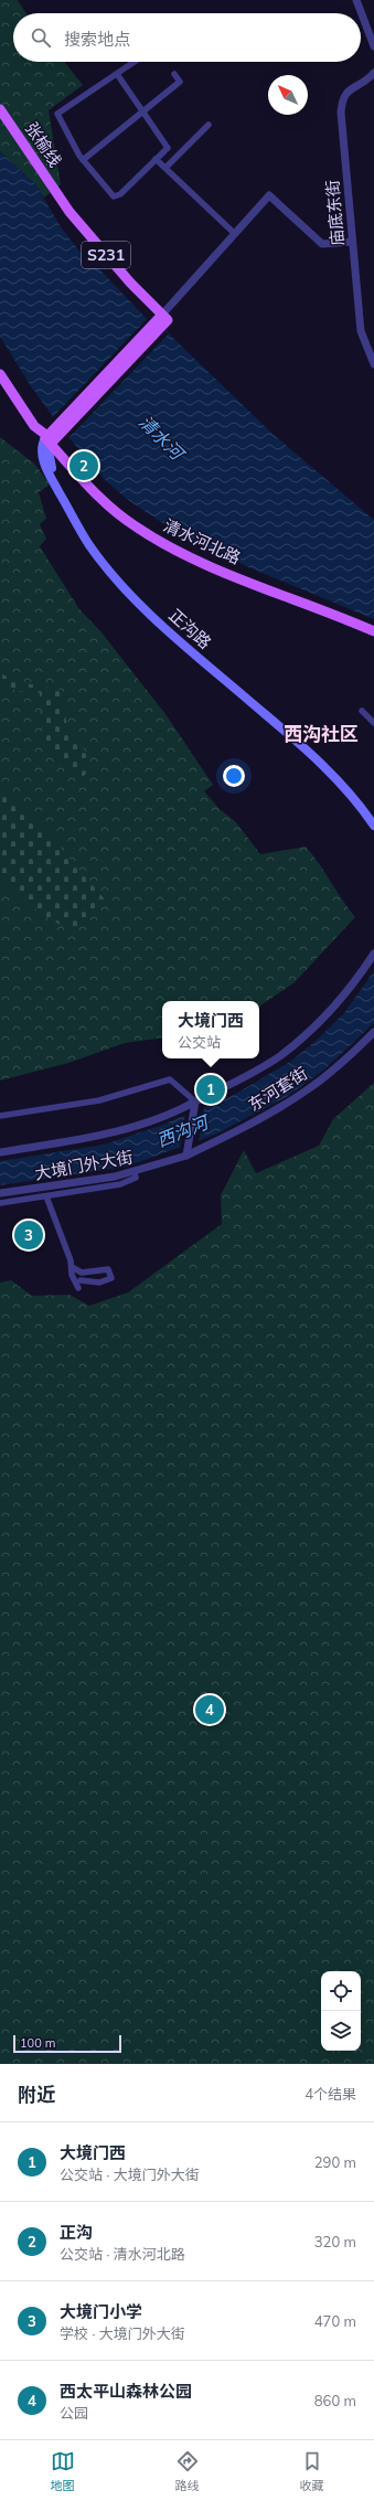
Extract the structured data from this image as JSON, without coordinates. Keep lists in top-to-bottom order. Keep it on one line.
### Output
{"streets":{"main road":["张榆线","S231","清水河北路","正沟路"],"street":["庙底东街","东河套街","大境门外大街"]},"crossings":[["清水河北路","正沟路"],["东河套街","大境门外大街"]],"districts":["西沟社区"],"water":["清水河","西沟河"],"scale_bar":"100 m","north":"top left","page":{"search":"搜索地点","pins":["2","1","3","4"],"popup":["大境门西","公交站"],"scale":"100 m","heading":["附近","4个结果"],"list":[{"mark":"1","name":"大境门西","note":"公交站 · 大境门外大街","value":"290 m"},{"mark":"2","name":"正沟","note":"公交站 · 清水河北路","value":"320 m"},{"mark":"3","name":"大境门小学","note":"学校 · 大境门外大街","value":"470 m"},{"mark":"4","name":"西太平山森林公园","note":"公园","value":"860 m"}],"nav":["地图","路线","收藏"]}}
